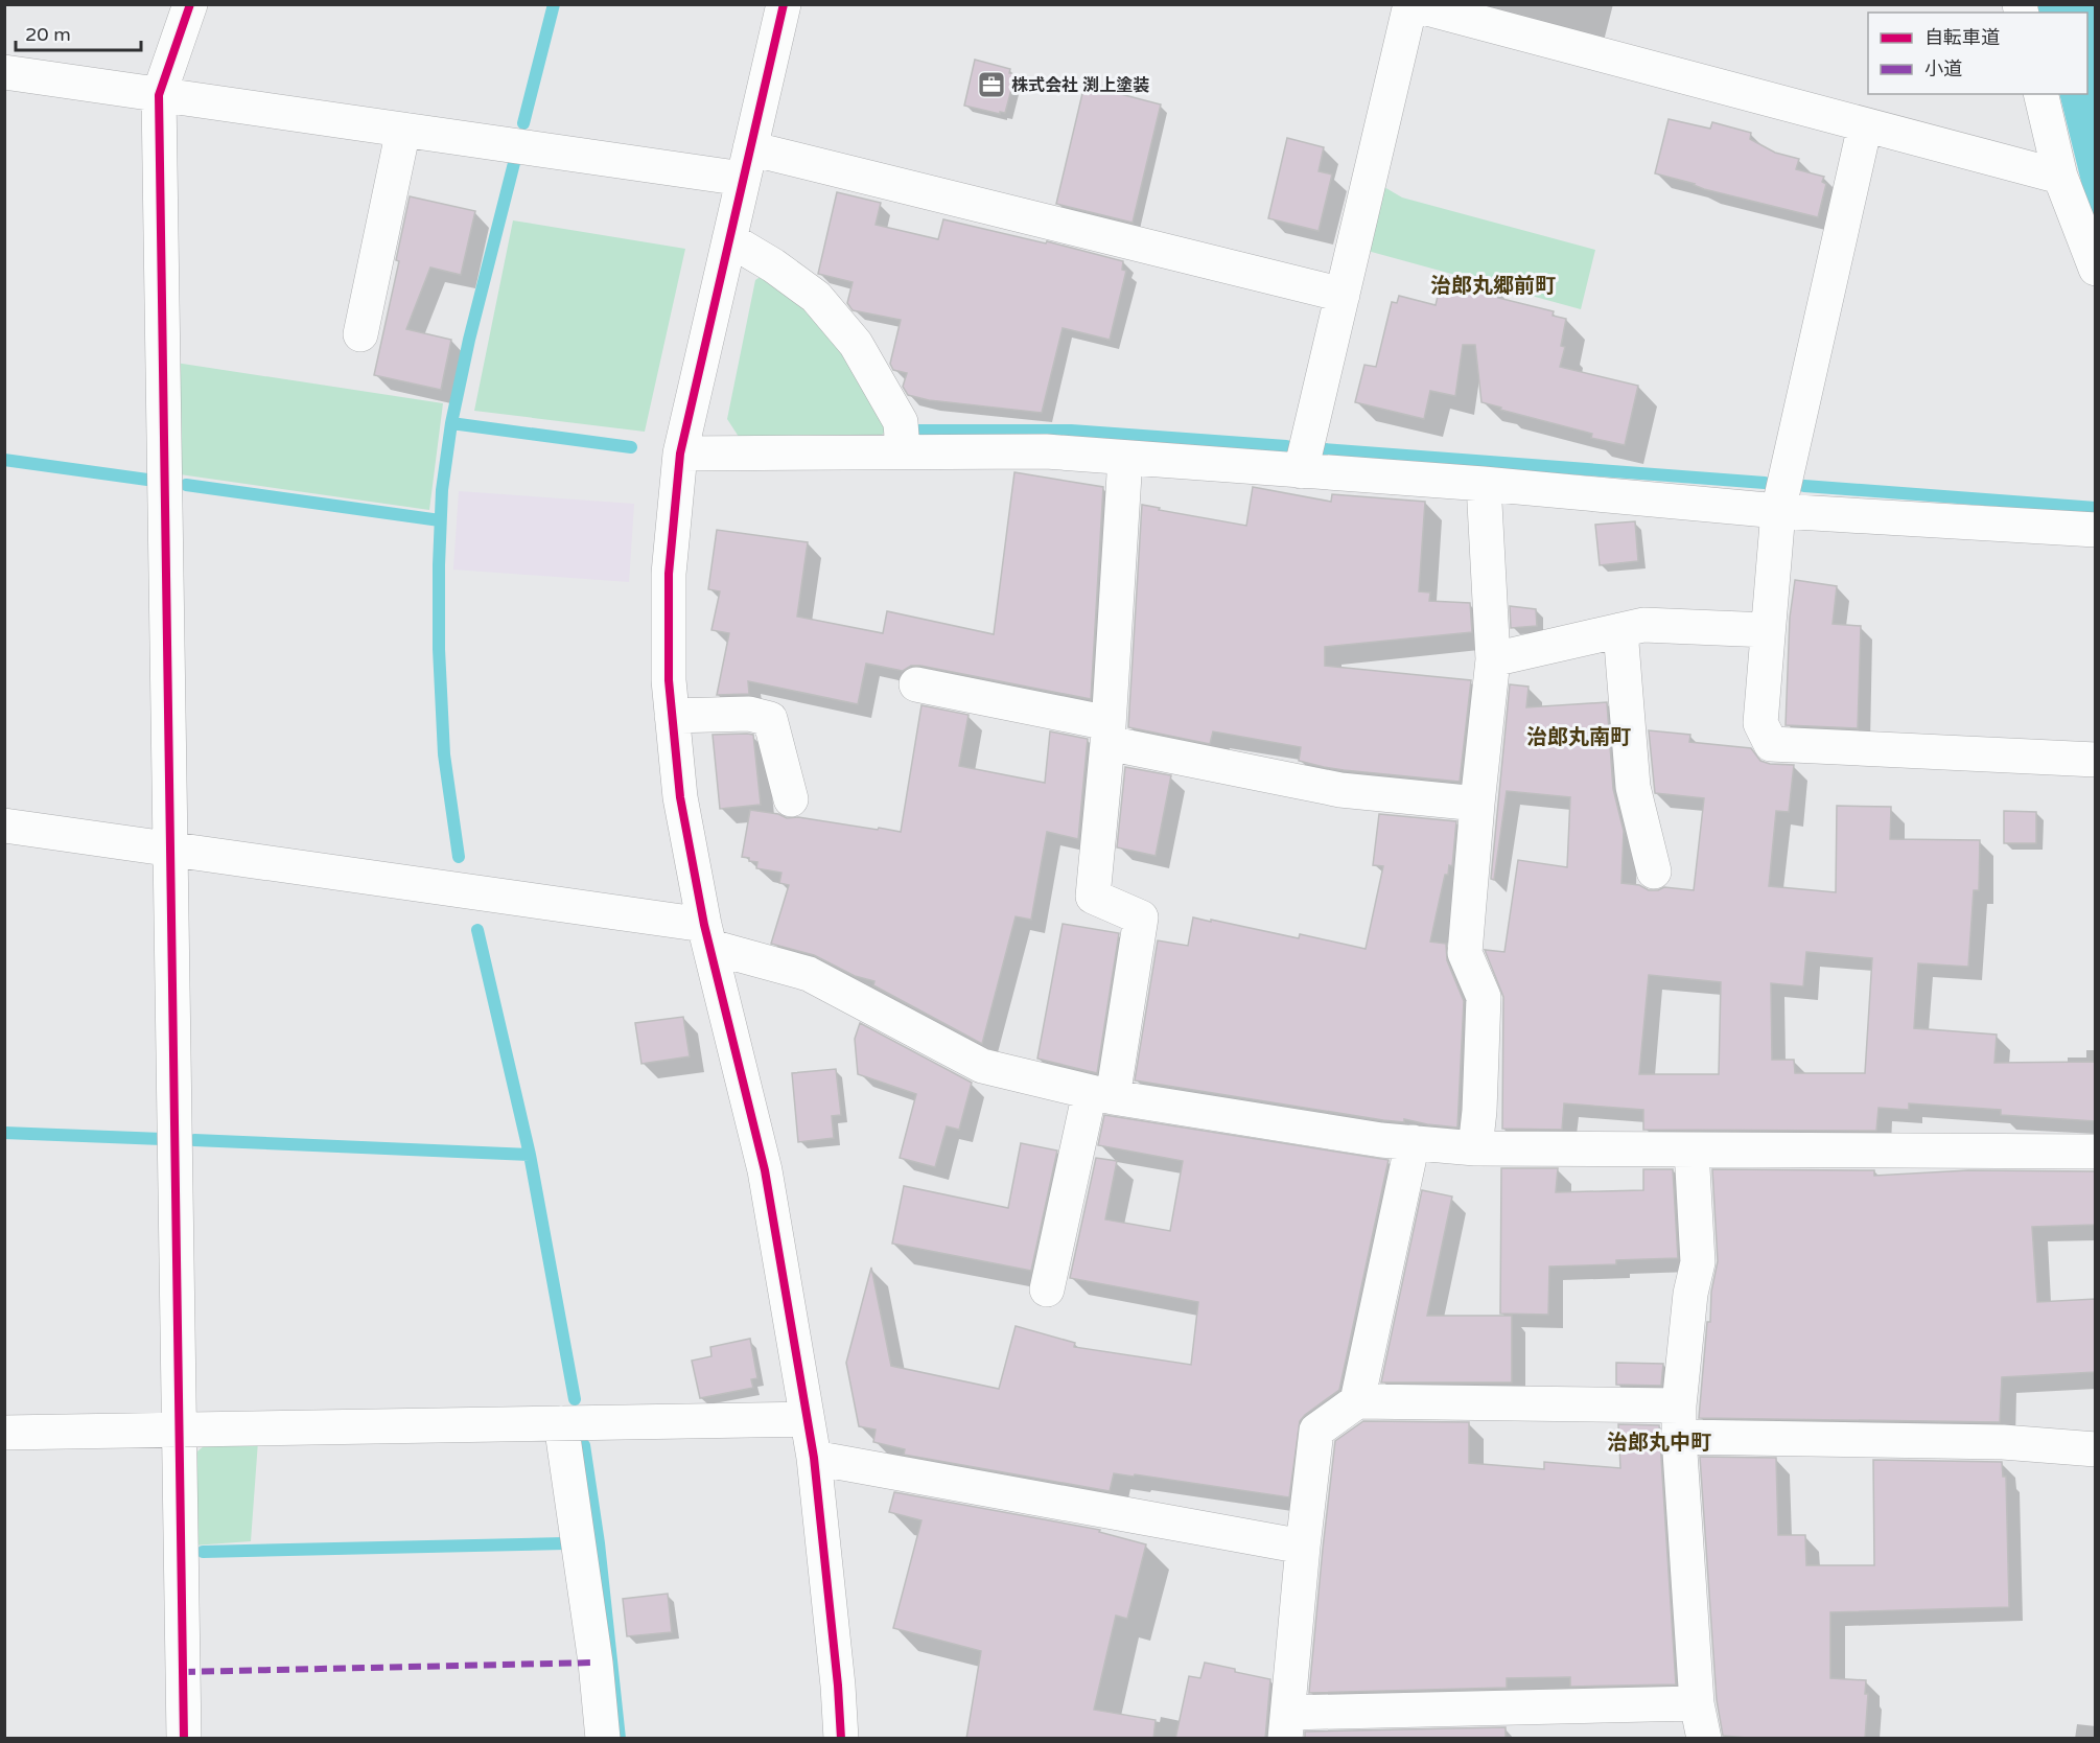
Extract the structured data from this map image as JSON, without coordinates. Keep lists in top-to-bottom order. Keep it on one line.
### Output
{"districts":["治郎丸郷前町","治郎丸南町","治郎丸中町"],"places":{"office":["株式会社 渕上塗装"]},"legend":["自転車道","小道"],"scale_bar":"20 m"}
